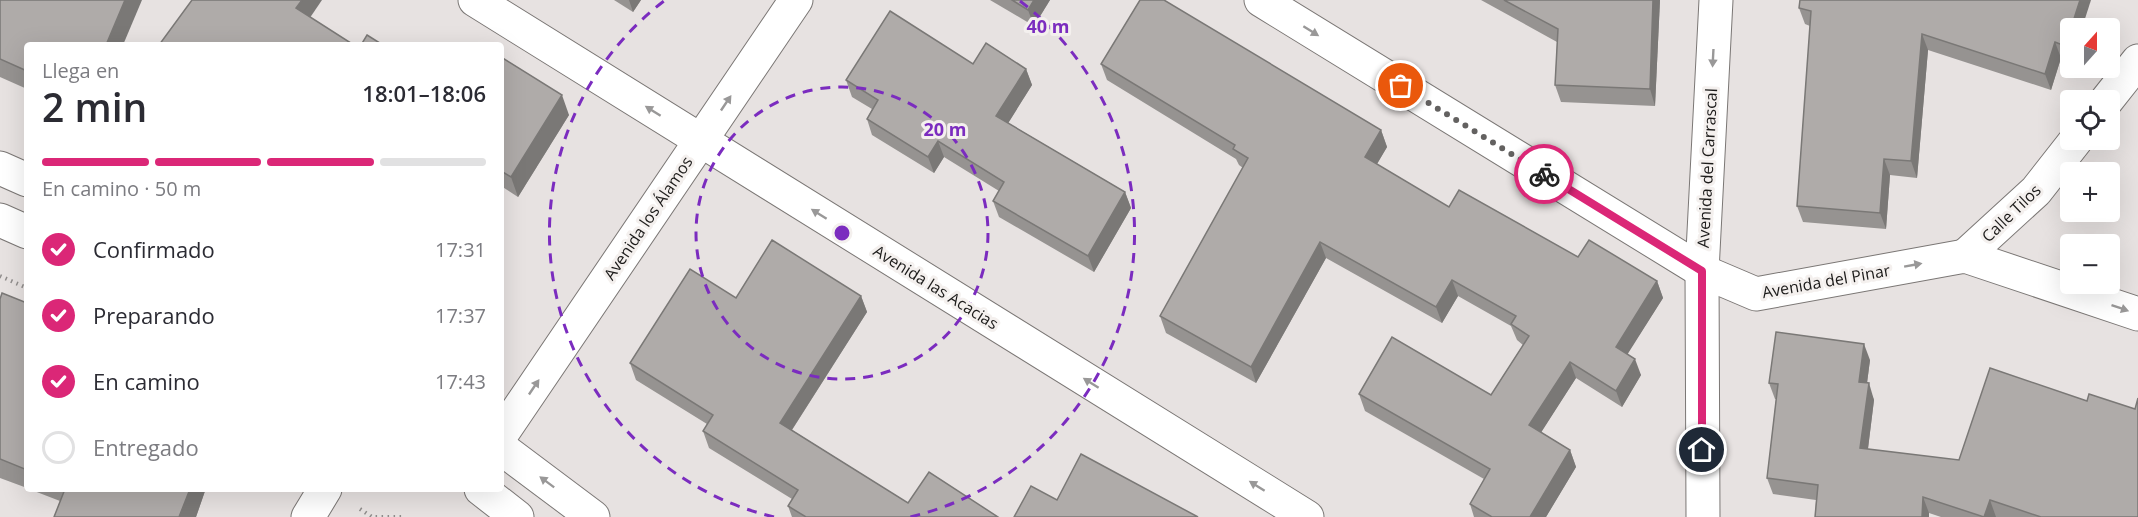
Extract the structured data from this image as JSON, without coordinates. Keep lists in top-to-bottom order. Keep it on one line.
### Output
{"streets":{"street":["Avenida del Carrascal","Calle Tilos","Avenida los Álamos","Avenida del Pinar","Avenida las Acacias"]},"crossings":[["Avenida del Carrascal","Avenida del Pinar"],["Calle Tilos","Avenida del Pinar"],["Avenida los Álamos","Avenida las Acacias"]],"one_way":["Avenida del Carrascal","Avenida los Álamos","Avenida del Pinar","Avenida las Acacias"],"north":"top","page":{"map_buttons":["+","−"],"heading":["2 min","Llega en","18:01–18:06"],"bar":"En camino · 50 m","list":[["Confirmado","17:31"],["Preparando","17:37"],["En camino","17:43"],"Entregado"]},"rings":["40 m","20 m"]}
